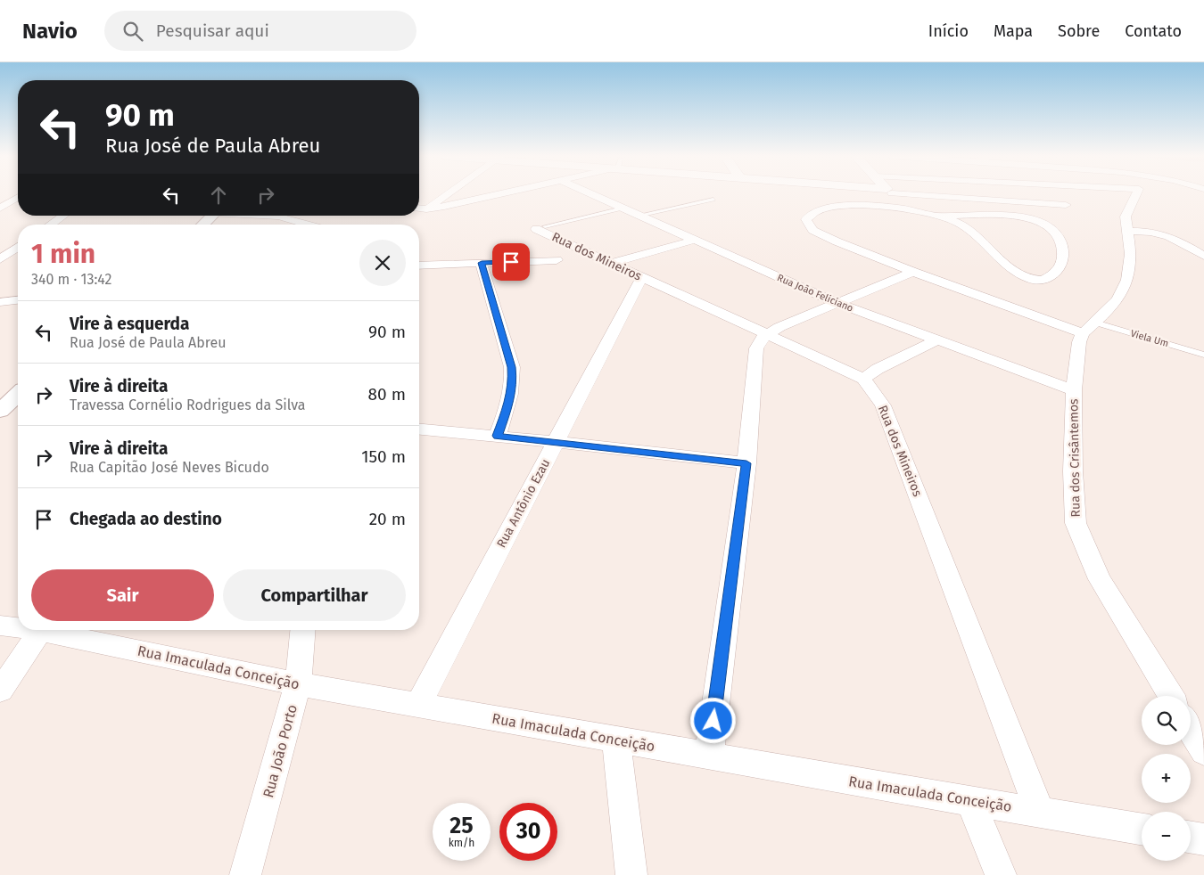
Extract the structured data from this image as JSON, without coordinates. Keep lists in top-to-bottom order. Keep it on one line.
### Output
{"streets":{"street":["Rua dos Mineiros","Rua João Feliciano","Rua dos Crisântemos","Rua Antônio Ezau","Rua Imaculada Conceição","Rua João Porto"],"lane":["Viela Um"]},"crossings":[["Rua dos Mineiros","Rua Antônio Ezau"],["Rua dos Mineiros","Rua Imaculada Conceição"],["Rua João Feliciano","Rua dos Crisântemos"],["Viela Um","Rua dos Crisântemos"],["Rua Antônio Ezau","Rua Imaculada Conceição"],["Rua Imaculada Conceição","Rua João Porto"]],"page":{"header":"Navio","search":"Pesquisar aqui","nav":["Início","Mapa","Sobre","Contato"],"turn":["90 m","Rua José de Paula Abreu"],"heading":["1 min","340 m · 13:42"],"list":[{"name":"Vire à esquerda","note":"Rua José de Paula Abreu","value":"90 m"},{"name":"Vire à direita","note":"Travessa Cornélio Rodrigues da Silva","value":"80 m"},{"name":"Vire à direita","note":"Rua Capitão José Neves Bicudo","value":"150 m"},{"name":"Chegada ao destino","value":"20 m"}],"buttons":["Sair","Compartilhar"],"map_buttons":["+","−"],"speed":"25 km/h","limit":"30"}}
